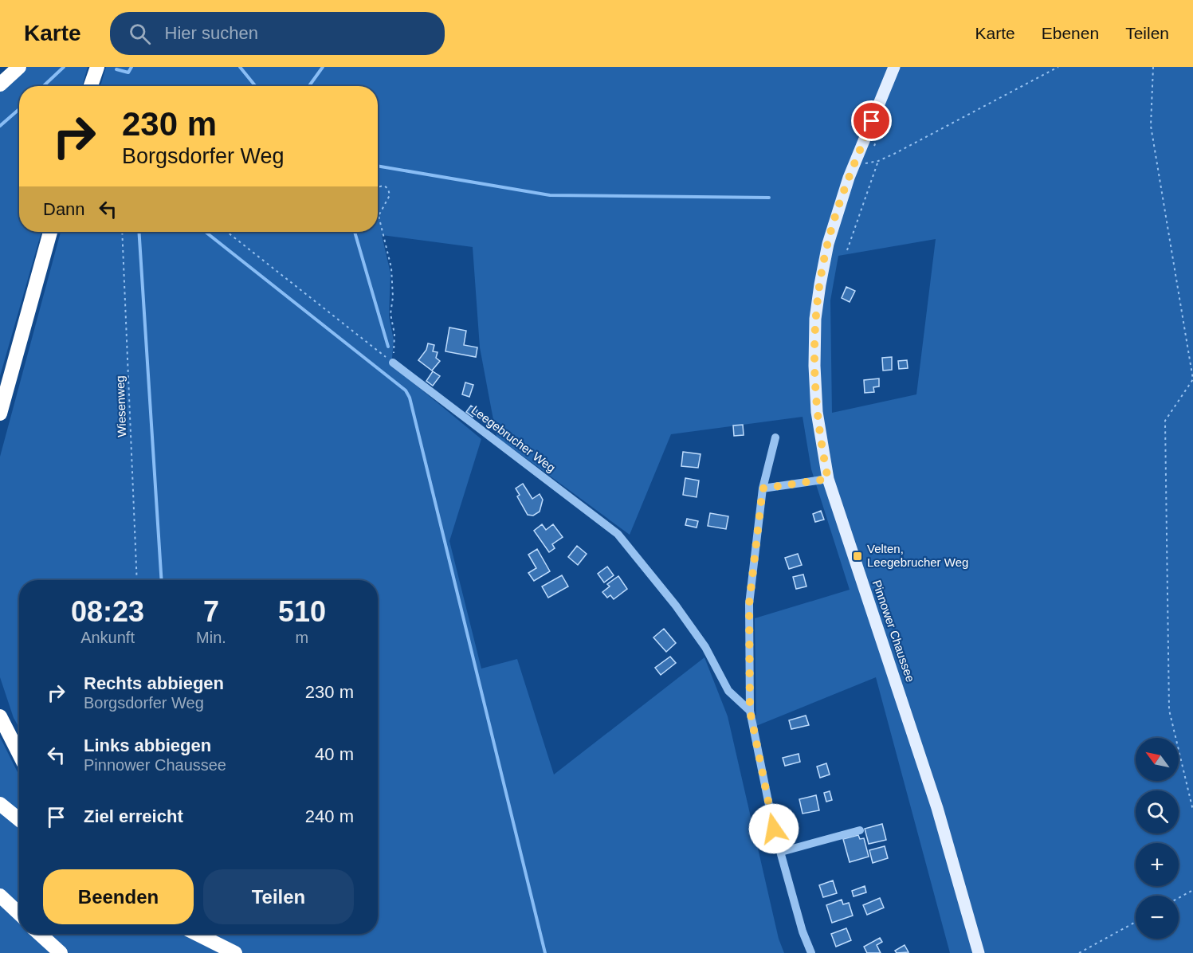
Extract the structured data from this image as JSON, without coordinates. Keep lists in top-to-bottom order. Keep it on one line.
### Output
{"streets":{"main road":["Pinnower Chaussee"],"street":["Leegebrucher Weg"],"path":["Wiesenweg"]},"places":{"transit":["Velten, Leegebrucher Weg"]},"north":"top left","page":{"header":"Karte","search":"Hier suchen","nav":["Karte","Ebenen","Teilen"],"turn":["230 m","Borgsdorfer Weg"],"then":"Dann","eta":["08:23","Ankunft","7","Min.","510","m"],"list":[{"name":"Rechts abbiegen","note":"Borgsdorfer Weg","value":"230 m"},{"name":"Links abbiegen","note":"Pinnower Chaussee","value":"40 m"},{"name":"Ziel erreicht","value":"240 m"}],"map_buttons":["+","−"],"buttons":["Beenden","Teilen"]}}
